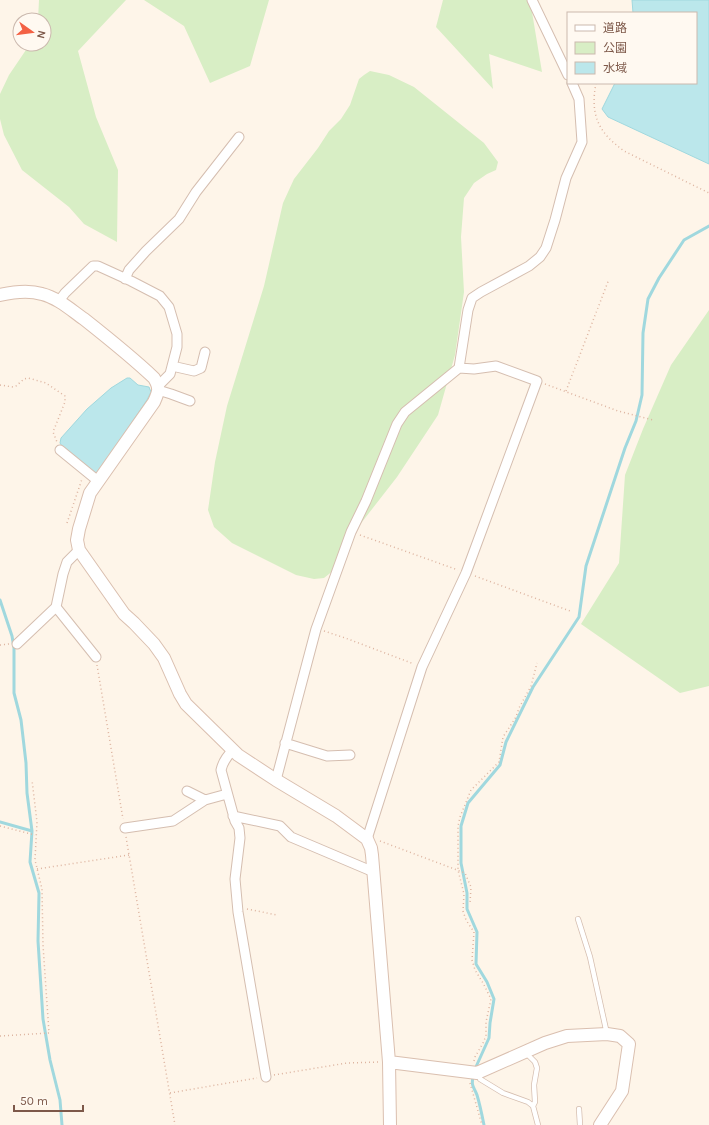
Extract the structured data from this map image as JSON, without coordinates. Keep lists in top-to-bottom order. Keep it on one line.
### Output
{"legend":["道路","公園","水域"],"scale_bar":"50 m","north":"right"}
